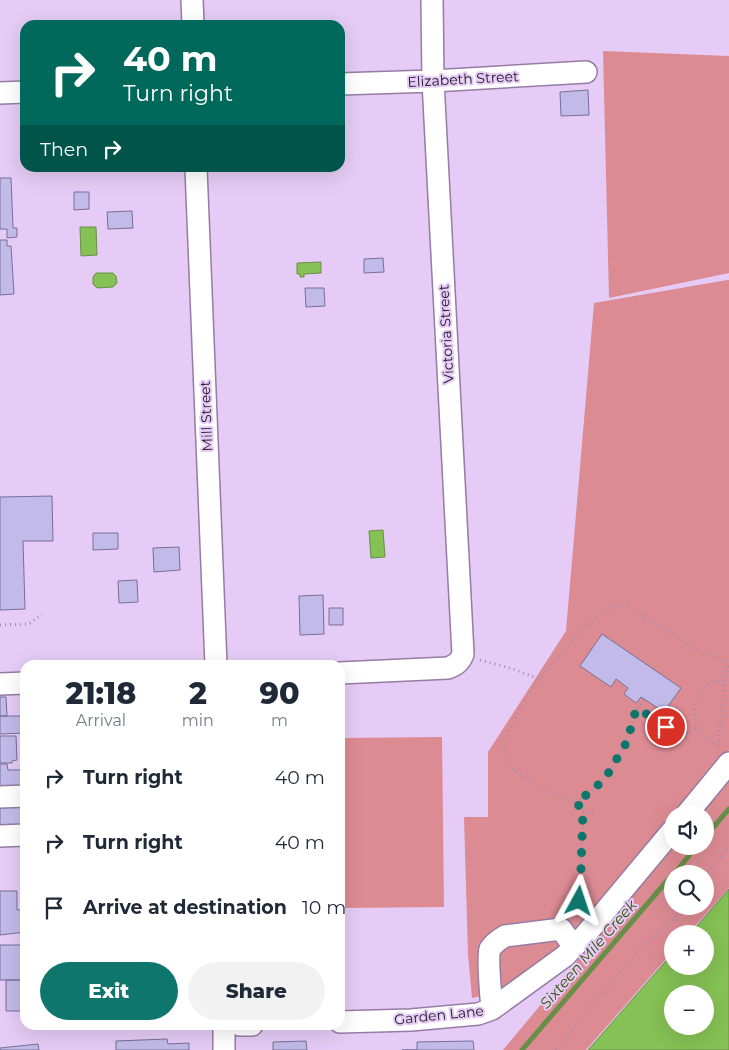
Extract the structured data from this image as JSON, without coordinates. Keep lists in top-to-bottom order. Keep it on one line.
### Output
{"streets":{"street":["Elizabeth Street","Victoria Street","Mill Street","Garden Lane"]},"crossings":[["Elizabeth Street","Victoria Street"]],"water":["Sixteen Mile Creek"],"page":{"turn":["40 m","Turn right"],"then":"Then","eta":["21:18","Arrival","2","min","90","m"],"list":[{"name":"Turn right","value":"40 m"},{"name":"Turn right","value":"40 m"},{"name":"Arrive at destination","value":"10 m"}],"map_buttons":["+","−"],"buttons":["Exit","Share"]}}
